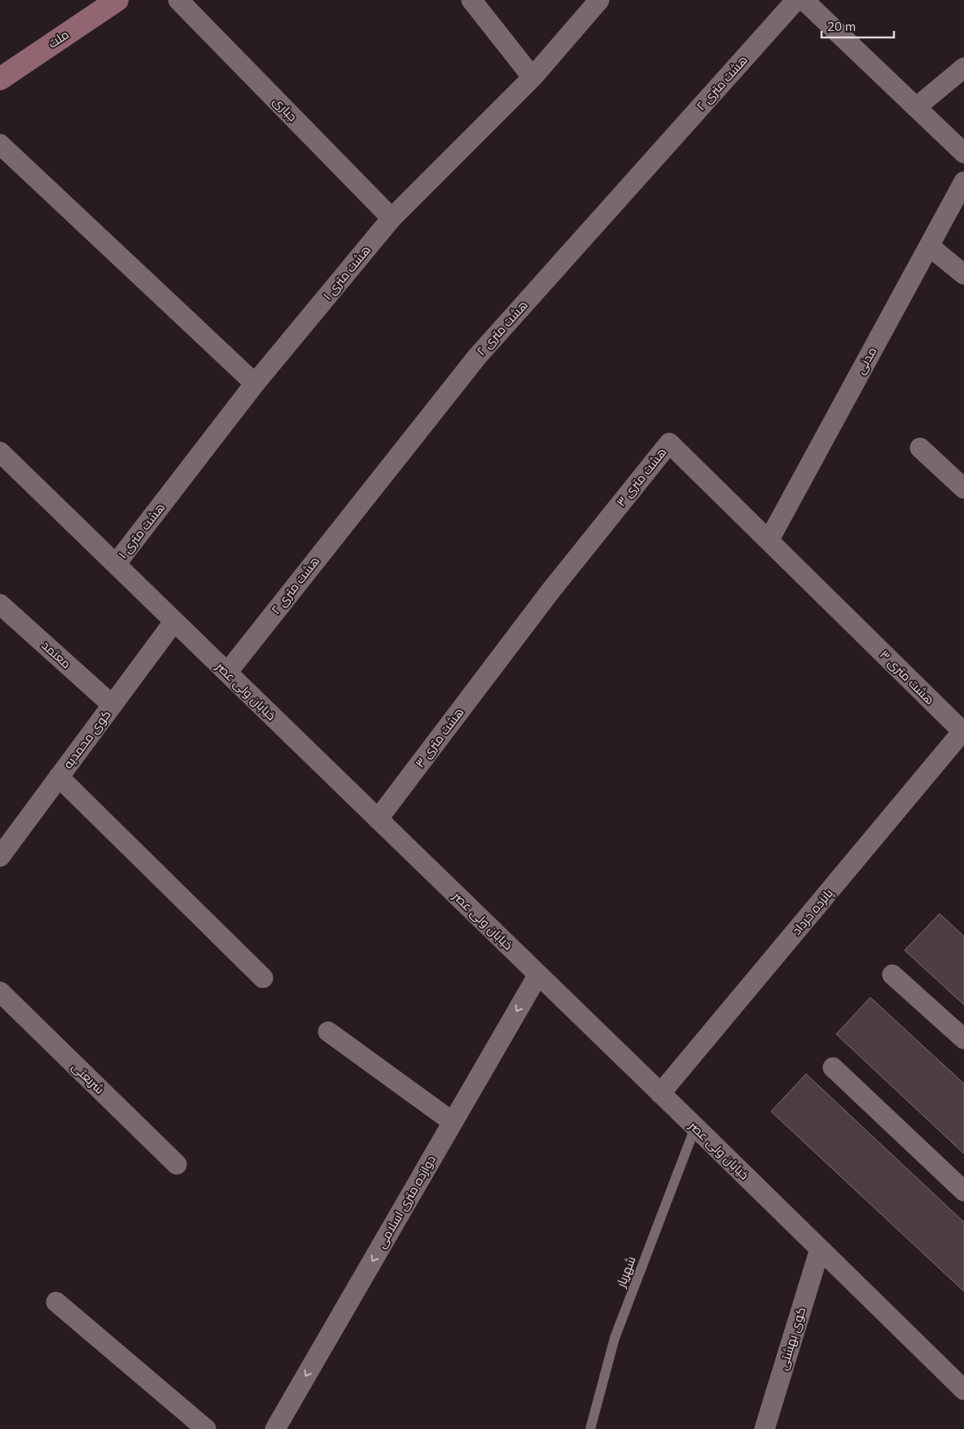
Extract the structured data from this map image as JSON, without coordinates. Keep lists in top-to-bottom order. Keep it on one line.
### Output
{"streets":{"street":["ملت","هشت متری ۲","جباری","هشت متری ۱","مدنی","هشت متری ۳","معتمد","خیابان ولی عصر","کوی محمدیه","پانزده خرداد","شریعتی","دوازده متری اسلامی","کوی بهشتی"],"lane":["شهریار"]},"crossings":[["هشت متری ۲","خیابان ولی عصر"],["جباری","هشت متری ۱"],["هشت متری ۱","خیابان ولی عصر"],["مدنی","هشت متری ۳"],["هشت متری ۳","خیابان ولی عصر"],["هشت متری ۳","پانزده خرداد"],["معتمد","کوی محمدیه"],["خیابان ولی عصر","کوی محمدیه"],["خیابان ولی عصر","پانزده خرداد"],["خیابان ولی عصر","دوازده متری اسلامی"],["خیابان ولی عصر","شهریار"],["خیابان ولی عصر","کوی بهشتی"]],"one_way":["دوازده متری اسلامی"],"scale_bar":"20 m"}
